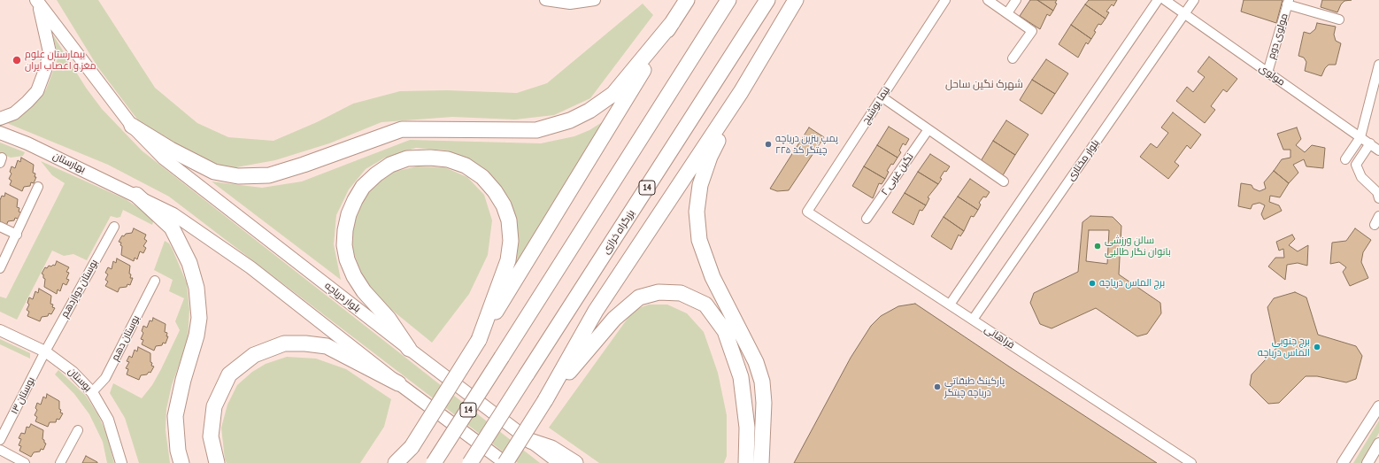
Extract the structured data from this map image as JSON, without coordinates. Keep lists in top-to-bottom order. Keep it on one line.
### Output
{"streets":{"highway":["14","بزرگراه خرازی"],"main road":["بهارستان","بلوار دریاچه"],"street":["مولوی دوم","مولوی","نیما یوشیج","بلوار مختاری","نگین غربی ۲","بوستان دوازدهم","فراهانی","بوستان دهم","بوستان","بوستان ۱۳"]},"crossings":[["مولوی دوم","مولوی"],["مولوی","بلوار مختاری"],["نیما یوشیج","فراهانی"],["بلوار مختاری","فراهانی"],["بوستان دوازدهم","بوستان"],["بوستان دوازدهم","بوستان ۱۳"],["بوستان دهم","بوستان"],["بوستان","بوستان ۱۳"]],"districts":["شهرک نگین ساحل"],"places":["بیمارستان علوم مغز و اعصاب ایران","پمپ بنزین دریاچه چیتگر کد ۲۲۵","سالن ورزشی بانوان نگار طالبی","برج الماس دریاچه","برج جنوبی الماس دریاچه","پارکینگ طبقاتی دریاچه چیتگر"]}
